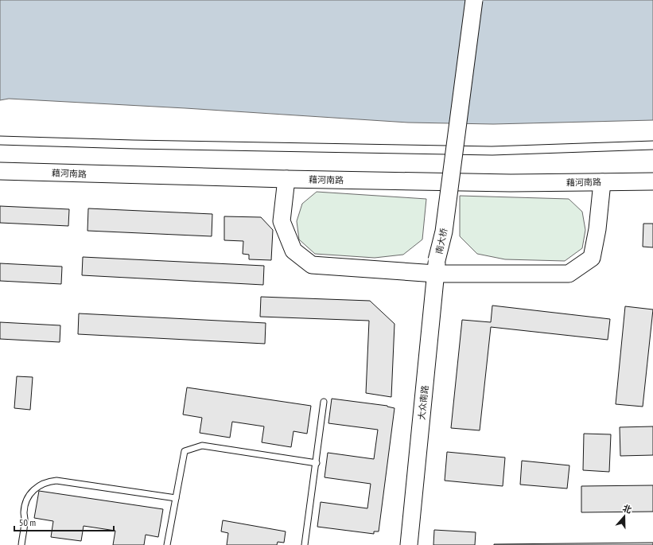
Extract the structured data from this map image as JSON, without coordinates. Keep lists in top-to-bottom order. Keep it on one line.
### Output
{"streets":{"main road":["藉河南路","南大桥","大众南路"]},"crossings":[["南大桥","大众南路"]],"scale_bar":"50 m","north":"top"}
